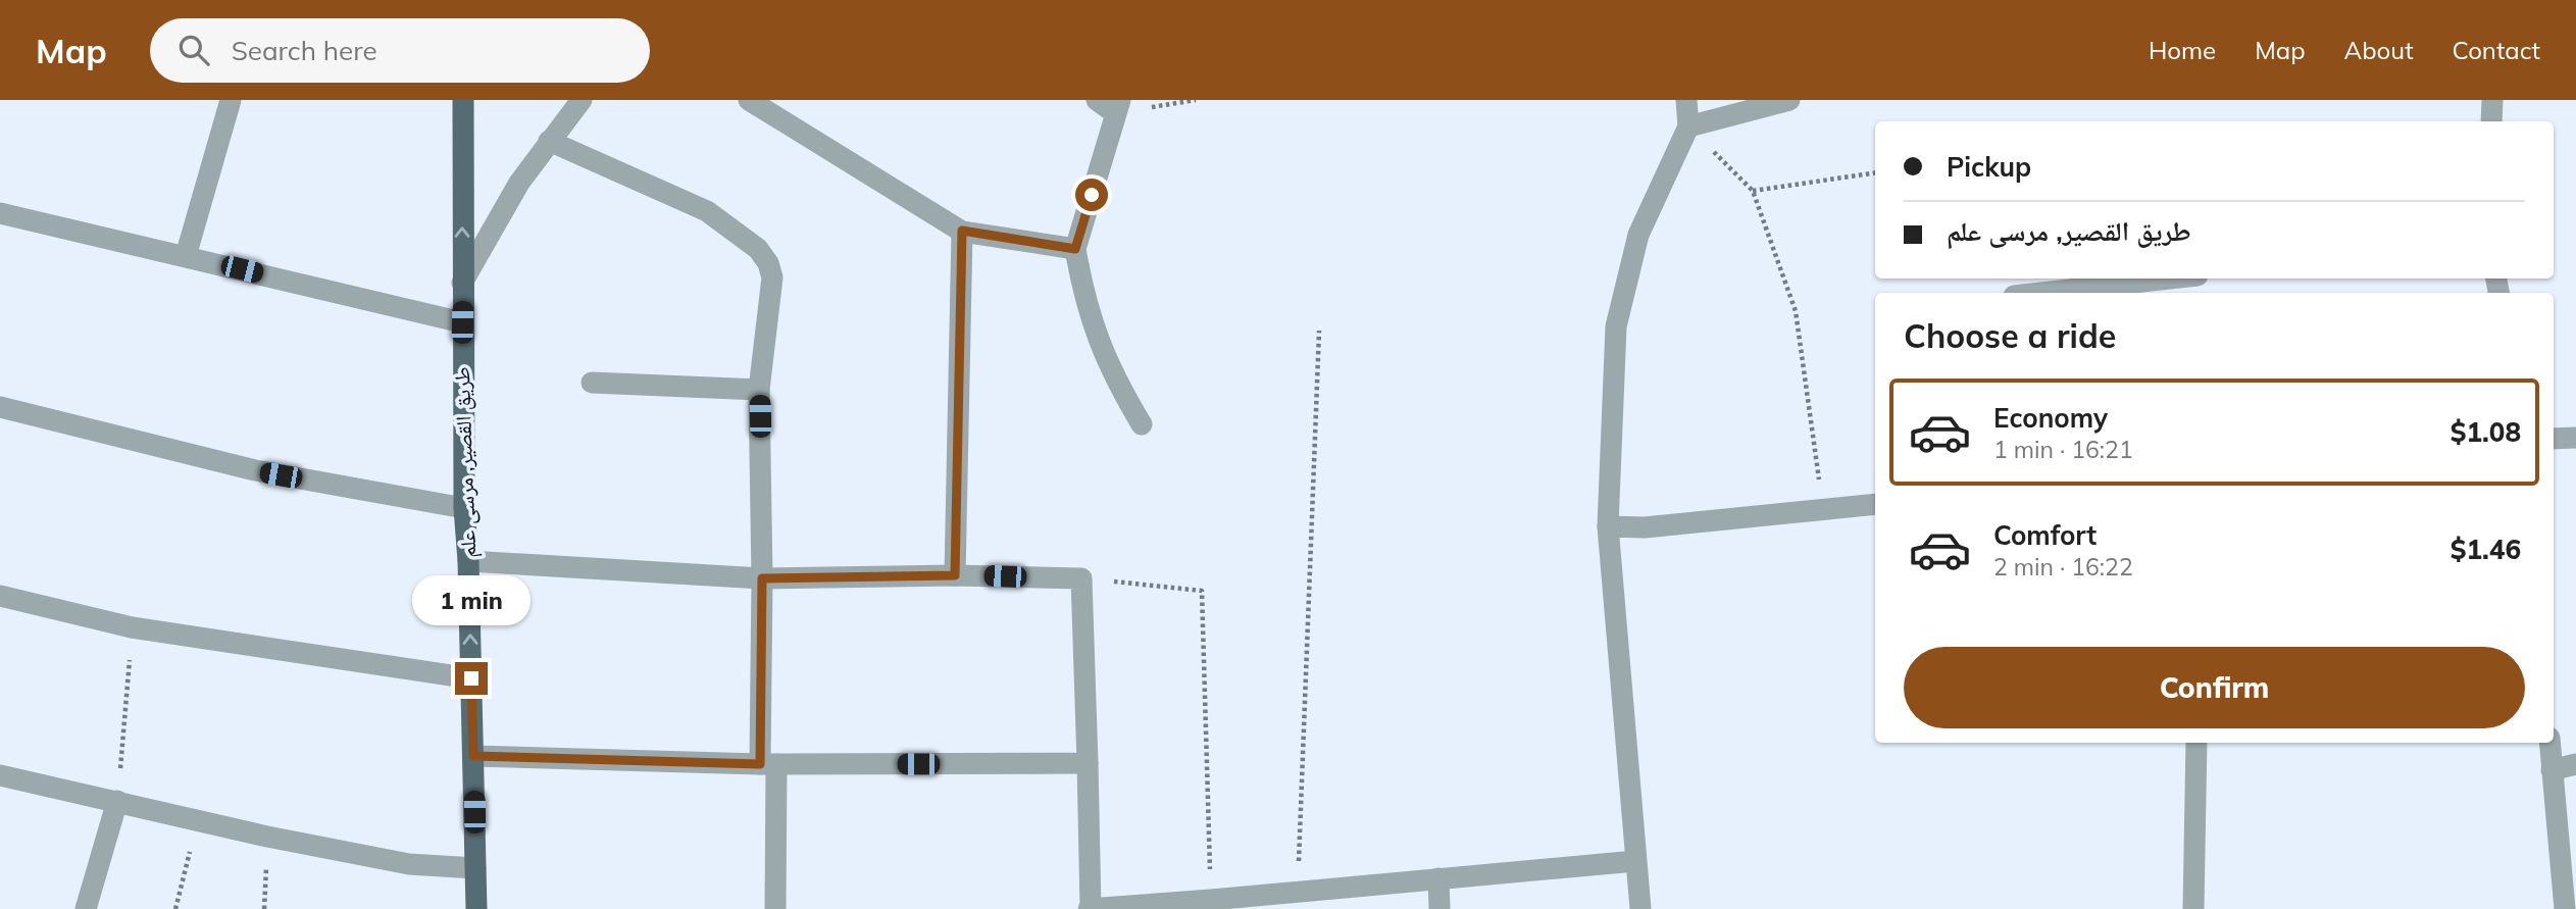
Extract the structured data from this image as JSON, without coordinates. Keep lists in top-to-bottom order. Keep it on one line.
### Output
{"streets":{"main road":["طريق القصير, مرسى علم"]},"one_way":["طريق القصير, مرسى علم"],"page":{"header":"Map","search":"Search here","nav":["Home","Map","About","Contact"],"banner":["Pickup","طريق القصير, مرسى علم"],"heading":"Choose a ride","list":[{"name":"Economy","note":"1 min · 16:21","value":"$1.08"},{"name":"Comfort","note":"2 min · 16:22","value":"$1.46"}],"bubble":"1 min","buttons":"Confirm"}}
